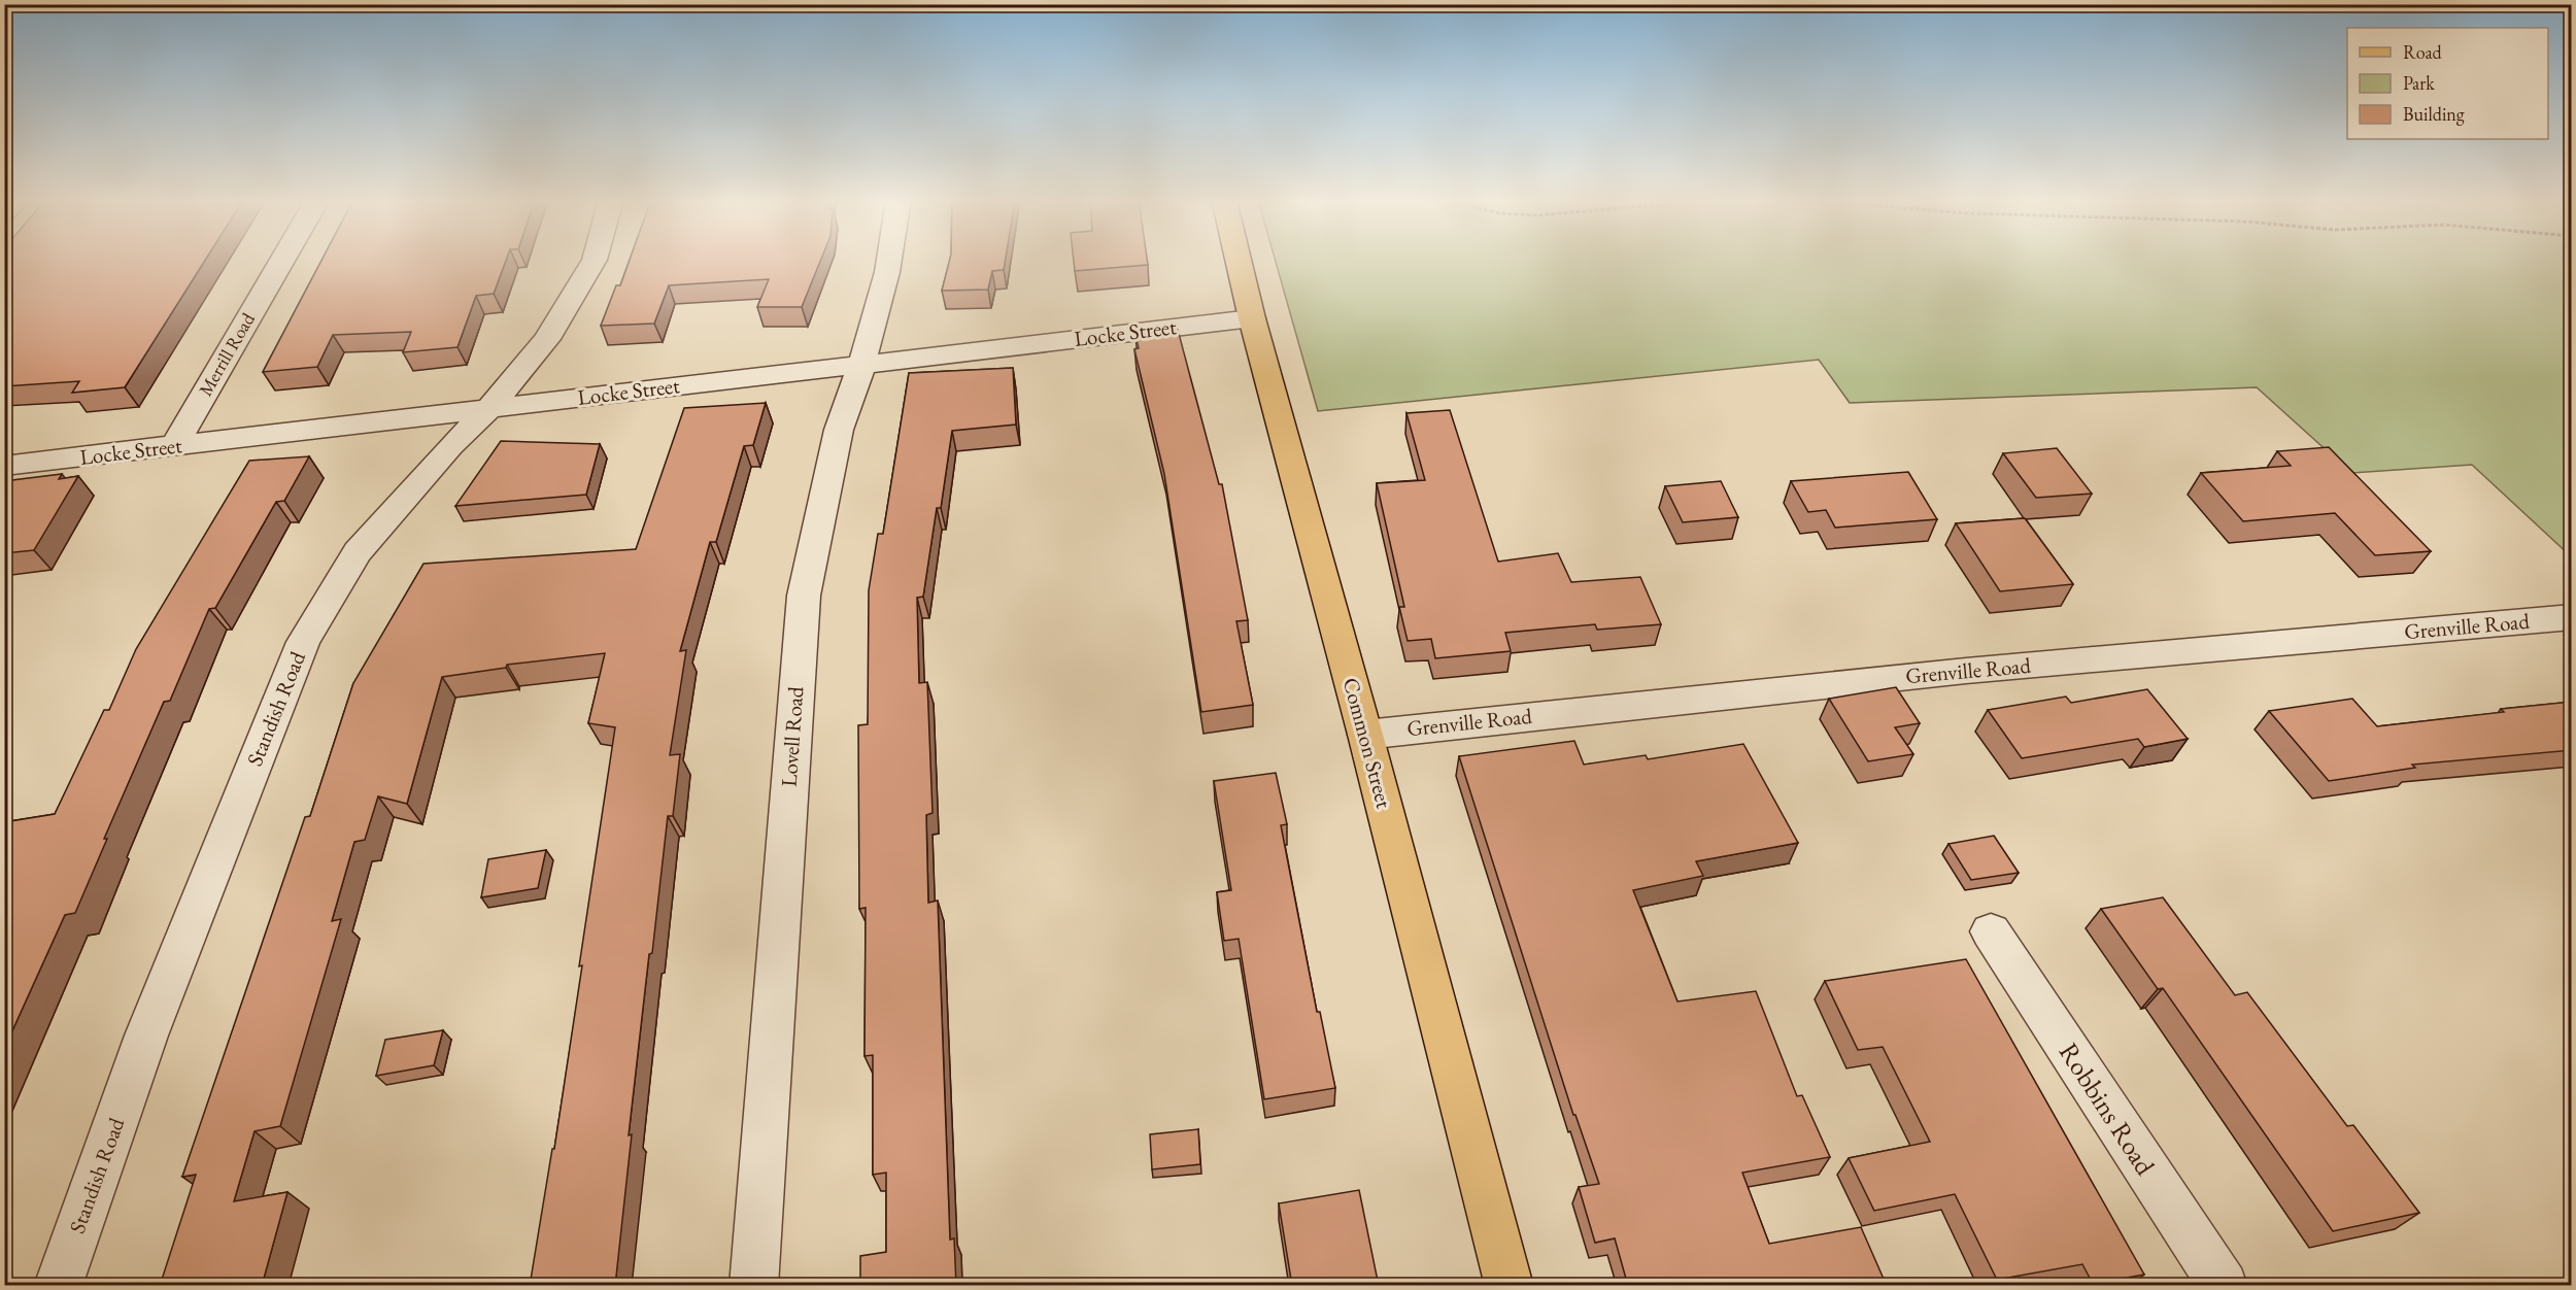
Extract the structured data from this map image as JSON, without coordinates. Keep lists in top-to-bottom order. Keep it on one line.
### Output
{"streets":{"main road":["Common Street"],"street":["Locke Street","Merrill Road","Grenville Road","Standish Road","Lovell Road","Robbins Road"]},"crossings":[["Locke Street","Merrill Road"],["Locke Street","Standish Road"],["Locke Street","Lovell Road"],["Locke Street","Common Street"],["Grenville Road","Common Street"]],"legend":["Road","Park","Building"]}
